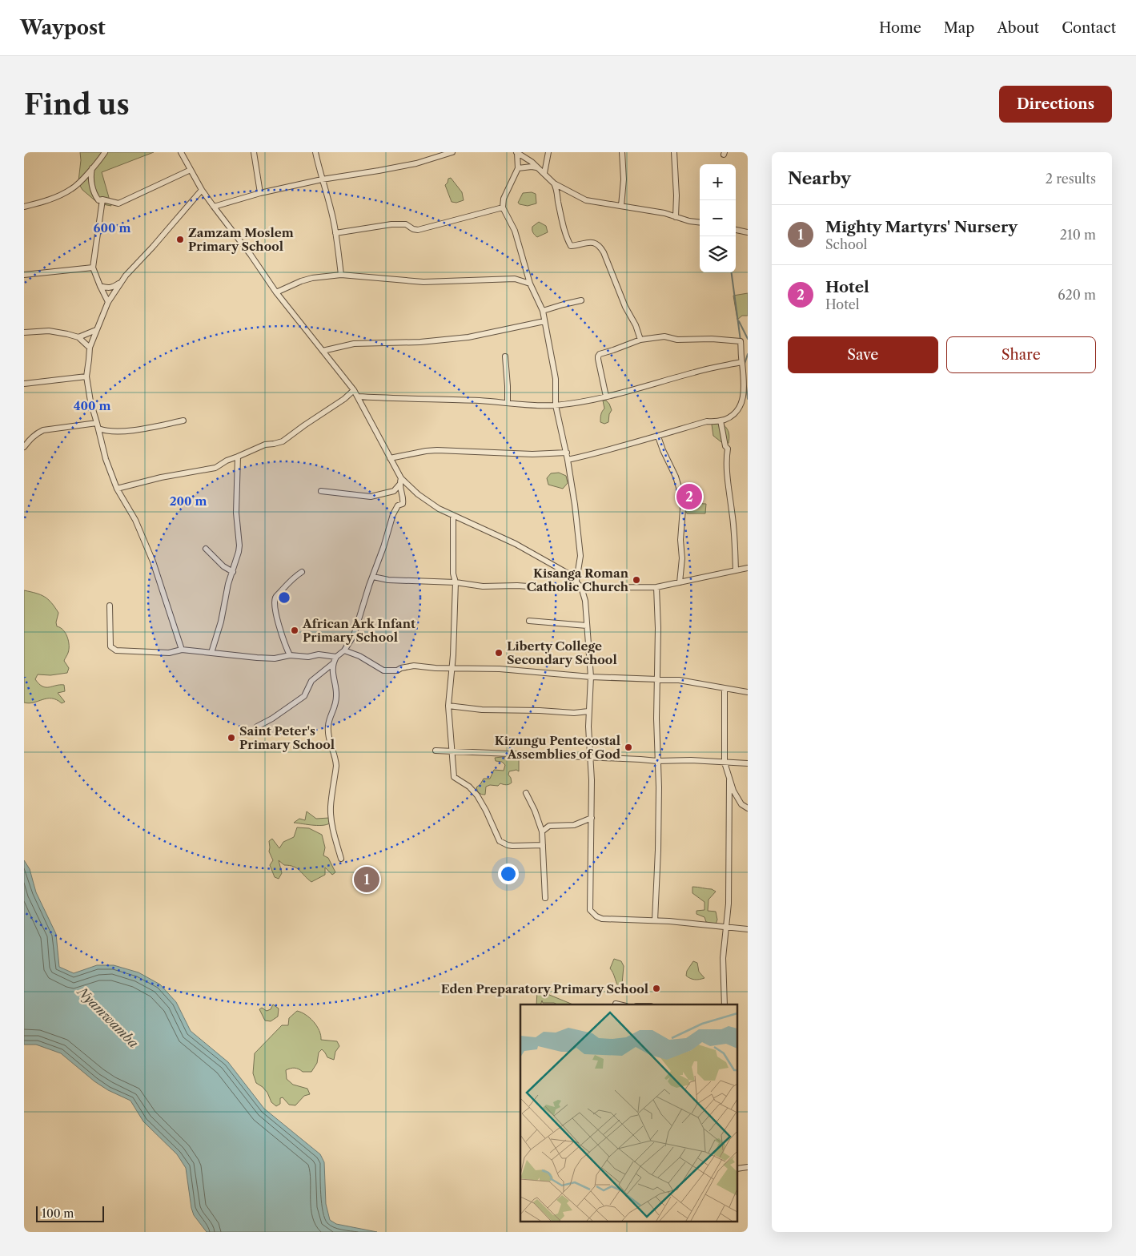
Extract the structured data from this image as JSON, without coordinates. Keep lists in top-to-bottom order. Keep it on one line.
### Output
{"water":["Nyamwamba"],"places":["Zamzam Moslem Primary School","Kisanga Roman Catholic Church","African Ark Infant Primary School","Liberty College Secondary School","Saint Peter's Primary School","Kizungu Pentecostal Assemblies of God","Eden Preparatory Primary School"],"scale_bar":"100 m","page":{"header":"Waypost","nav":["Home","Map","About","Contact"],"buttons":["Directions",["Save","Share"]],"title":"Find us","heading":["Nearby","2 results"],"map_buttons":["+","−"],"list":[{"mark":"1","name":"Mighty Martyrs' Nursery","note":"School","value":"210 m"},{"mark":"2","name":"Hotel","note":"Hotel","value":"620 m"}],"pins":["2","1"],"scale":"100 m"},"rings":["600 m","400 m","200 m"]}
